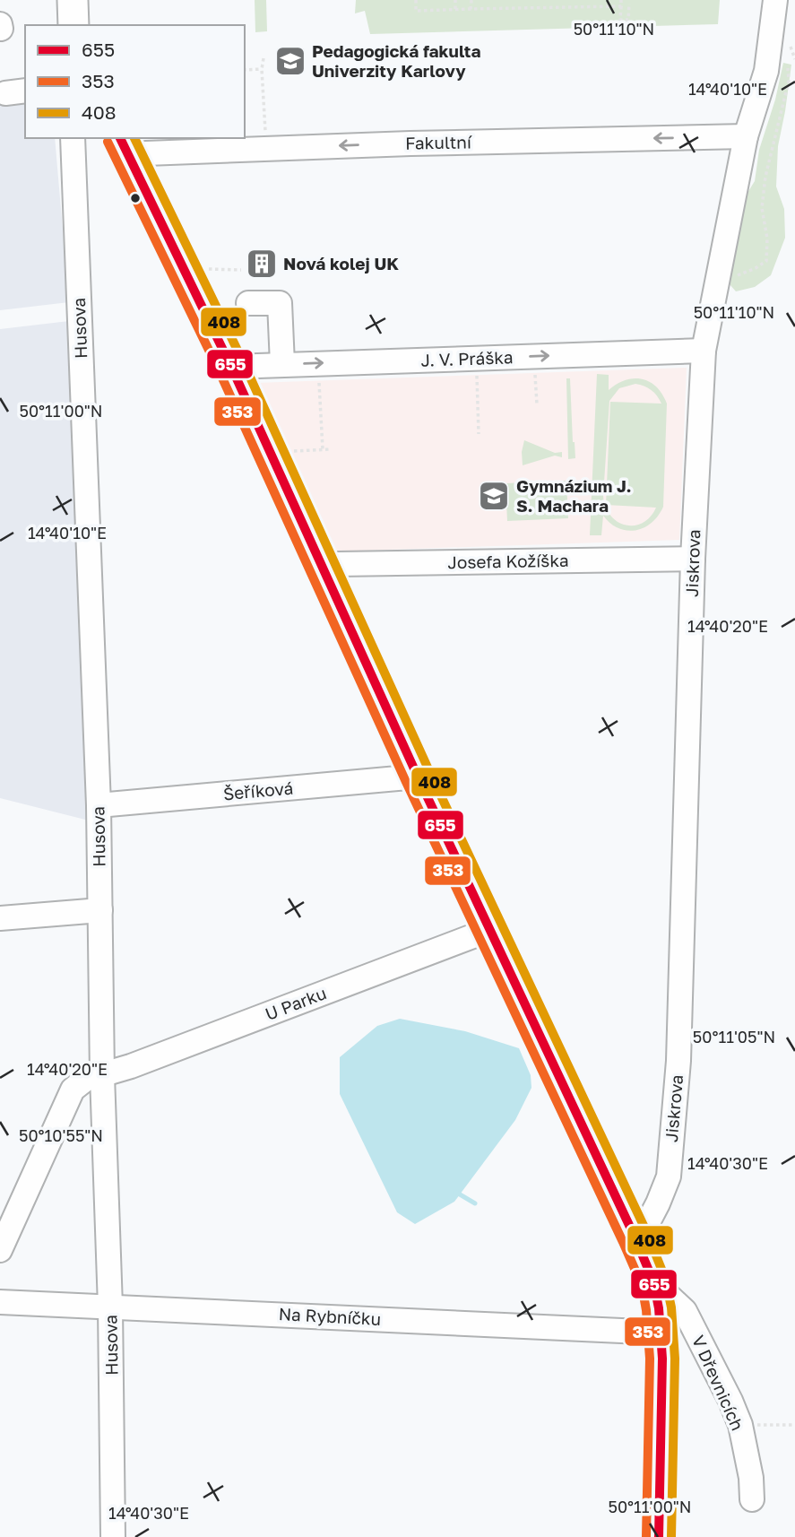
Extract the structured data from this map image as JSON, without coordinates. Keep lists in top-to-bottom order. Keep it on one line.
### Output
{"streets":{"street":["Fakultní","Husova","J. V. Práška","Josefa Kožíška","Jiskrova","Šeříková","U Parku","Na Rybníčku","V Dřevnicích"]},"crossings":[["Fakultní","Jiskrova"],["Husova","Šeříková"],["Husova","U Parku"],["Husova","Na Rybníčku"],["J. V. Práška","Jiskrova"],["Josefa Kožíška","Jiskrova"]],"one_way":["Fakultní","J. V. Práška"],"places":{"school or university":["Pedagogická fakulta Univerzity Karlovy","Gymnázium J. S. Machara"],"building":["Nová kolej UK"]},"lines":["transit line 655","transit line 408","transit line 353"],"legend":["655","353","408"],"coordinates":["50°11'10\"N","14°40'10\"E","50°11'00\"N","14°40'20\"E","50°11'05\"N","50°10'55\"N","14°40'30\"E"]}
